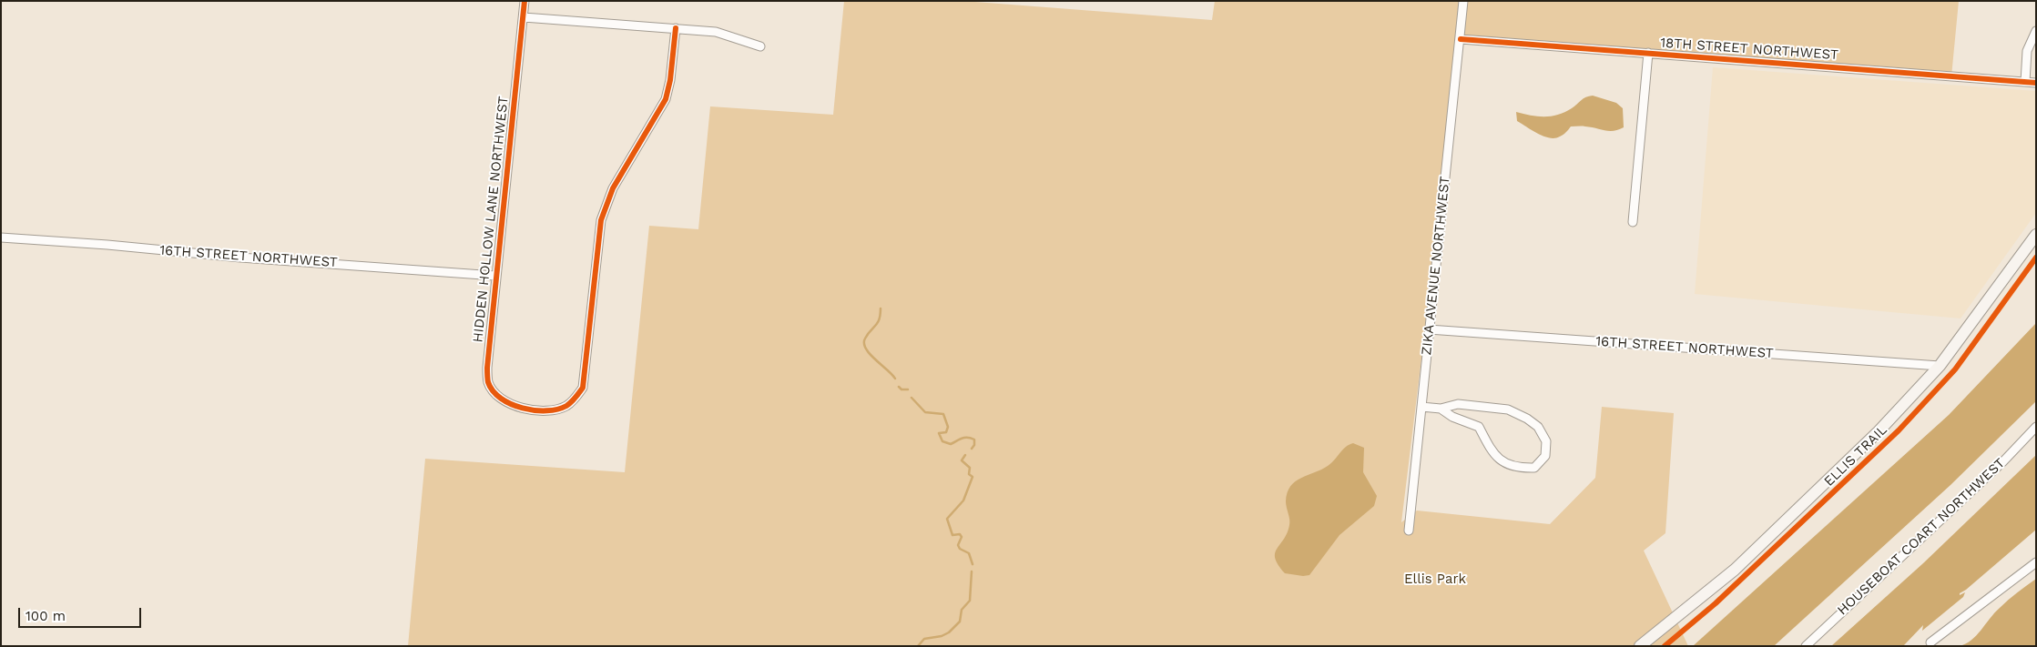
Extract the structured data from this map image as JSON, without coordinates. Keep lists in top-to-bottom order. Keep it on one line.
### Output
{"streets":{"street":["18TH STREET NORTHWEST","HIDDEN HOLLOW LANE NORTHWEST","16TH STREET NORTHWEST","ZIKA AVENUE NORTHWEST","HOUSEBOAT COART NORTHWEST"],"cycle path":["ELLIS TRAIL"]},"crossings":[["18TH STREET NORTHWEST","ZIKA AVENUE NORTHWEST"],["HIDDEN HOLLOW LANE NORTHWEST","16TH STREET NORTHWEST"],["16TH STREET NORTHWEST","ZIKA AVENUE NORTHWEST"]],"parks":["Ellis Park"],"scale_bar":"100 m"}
